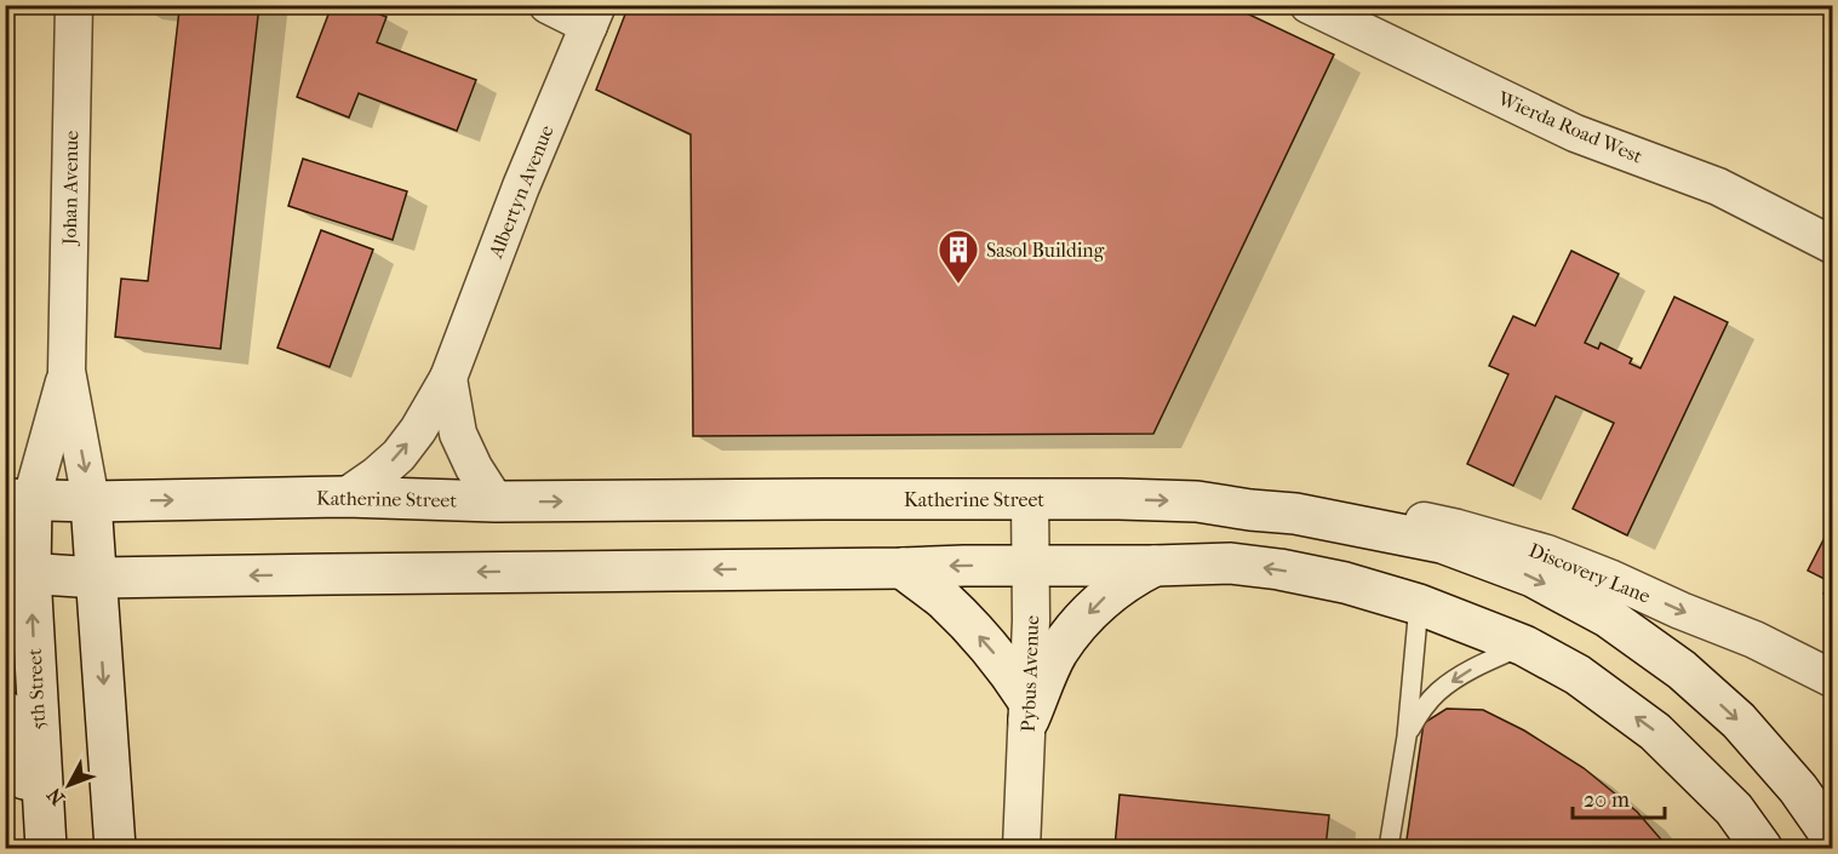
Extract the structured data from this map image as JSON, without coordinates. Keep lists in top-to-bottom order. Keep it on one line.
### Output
{"streets":{"main road":["Katherine Street","5th Street"],"street":["Wierda Road West","Johan Avenue","Albertyn Avenue","Discovery Lane","Pybus Avenue"]},"crossings":[["Johan Avenue","Katherine Street"],["Johan Avenue","5th Street"],["Albertyn Avenue","Katherine Street"],["Katherine Street","Discovery Lane"],["Katherine Street","Pybus Avenue"],["Katherine Street","5th Street"]],"one_way":["Discovery Lane"],"places":{"building":["Sasol Building"]},"scale_bar":"20 m","north":"bottom left"}
